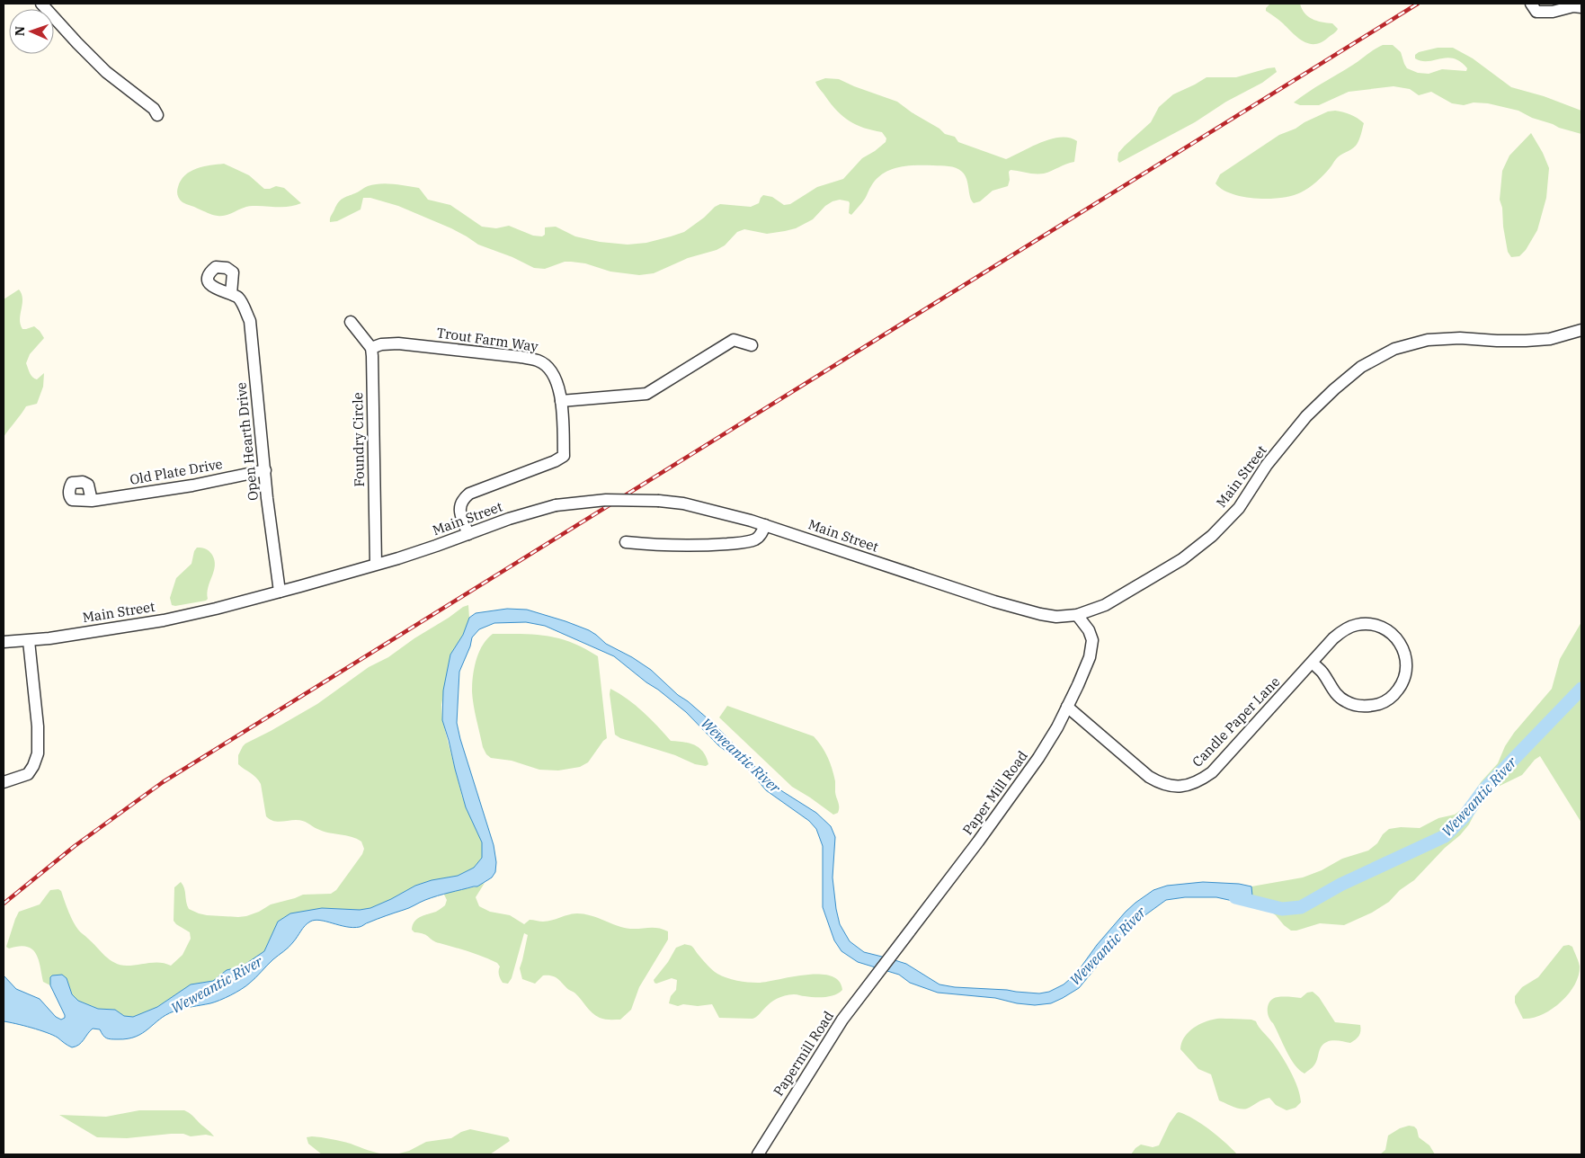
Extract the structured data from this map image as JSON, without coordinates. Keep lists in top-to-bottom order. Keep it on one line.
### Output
{"streets":{"street":["Trout Farm Way","Foundry Circle","Open Hearth Drive","Old Plate Drive","Main Street","Candle Paper Lane","Paper Mill Road","Papermill Road"]},"crossings":[["Trout Farm Way","Foundry Circle"],["Trout Farm Way","Main Street"],["Foundry Circle","Main Street"],["Open Hearth Drive","Old Plate Drive"],["Open Hearth Drive","Main Street"],["Main Street","Paper Mill Road"],["Candle Paper Lane","Paper Mill Road"],["Paper Mill Road","Papermill Road"]],"water":["Weweantic River"],"north":"left"}
